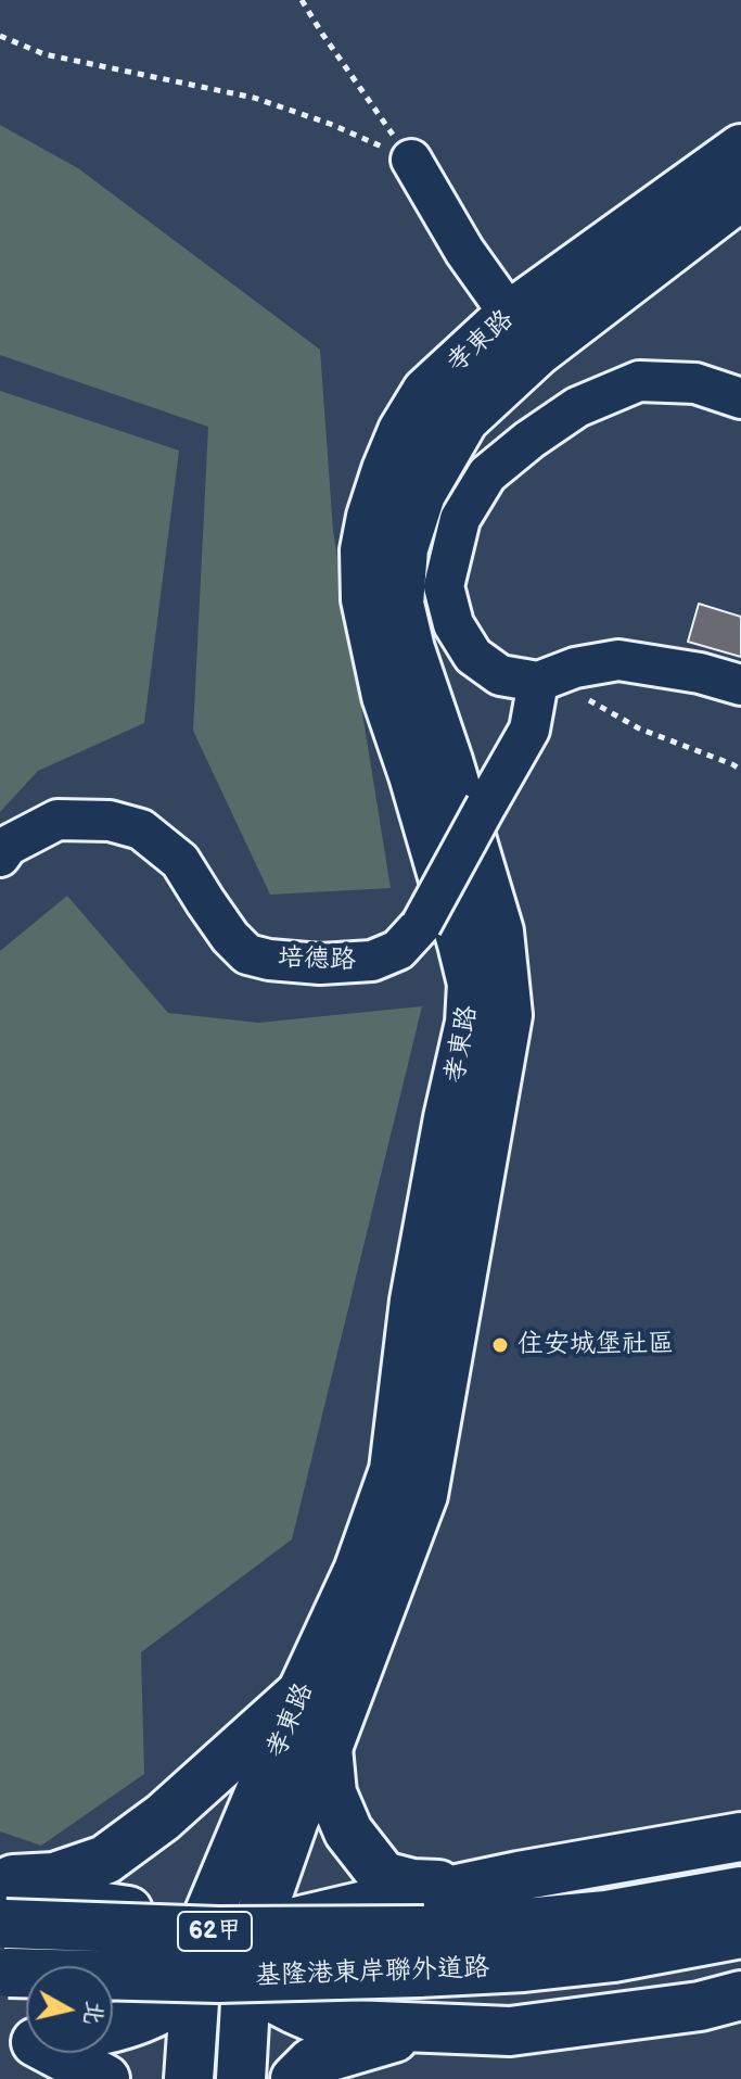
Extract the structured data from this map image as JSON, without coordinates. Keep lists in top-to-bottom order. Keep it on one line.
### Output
{"streets":{"main road":["孝東路","62甲","基隆港東岸聯外道路"],"street":["培德路"]},"places":["住安城堡社區"],"north":"right"}
